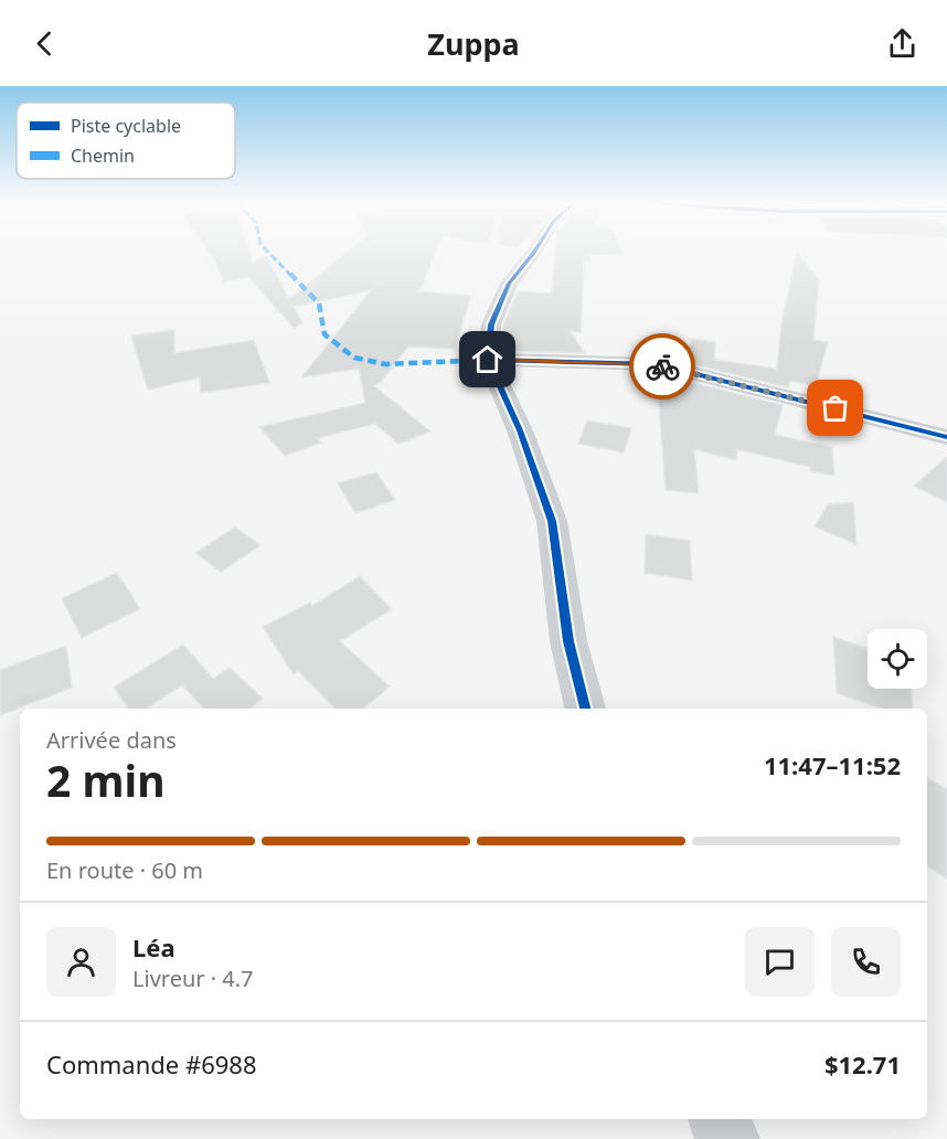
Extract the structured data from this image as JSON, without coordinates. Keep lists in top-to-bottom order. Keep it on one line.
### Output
{"legend":["Piste cyclable","Chemin"],"page":{"header":"Zuppa","heading":["2 min","Arrivée dans","11:47–11:52"],"panel":["Léa","Livreur · 4.7","Commande #6988","$12.71"],"bar":"En route · 60 m"}}
